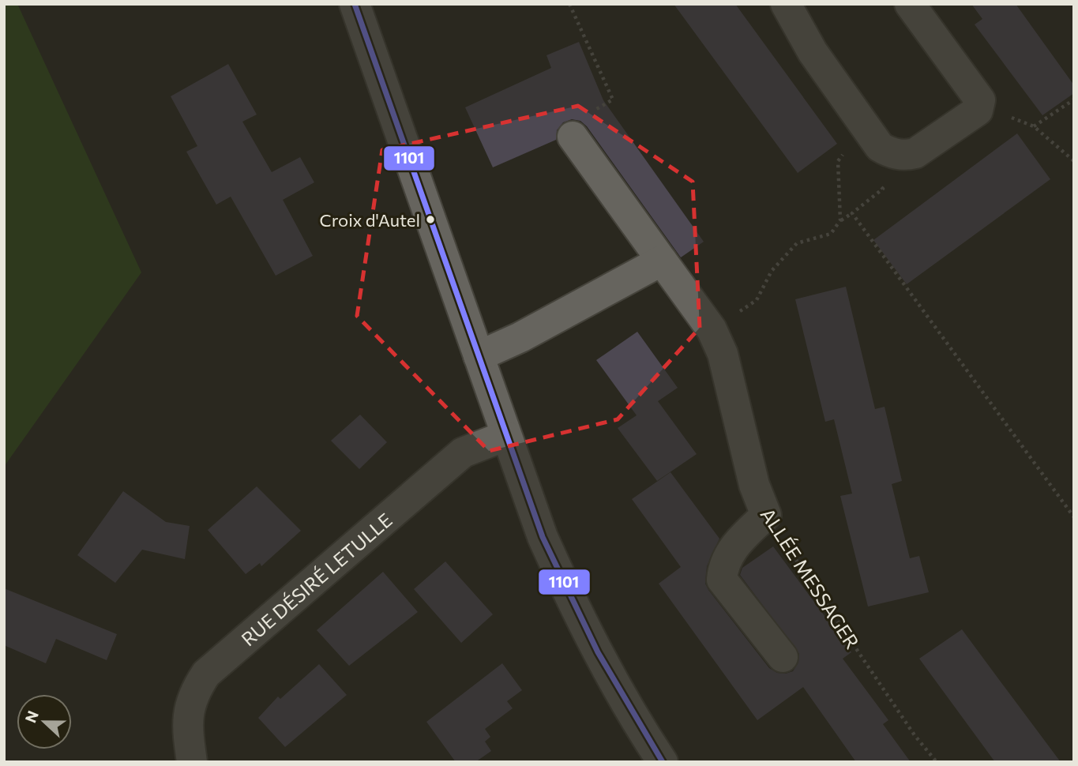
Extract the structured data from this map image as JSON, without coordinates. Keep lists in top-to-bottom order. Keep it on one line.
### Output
{"streets":{"street":["RUE DÉSIRÉ LETULLE","ALLÉE MESSAGER"]},"places":["Croix d'Autel"],"lines":["transit line 1101"],"north":"left"}
